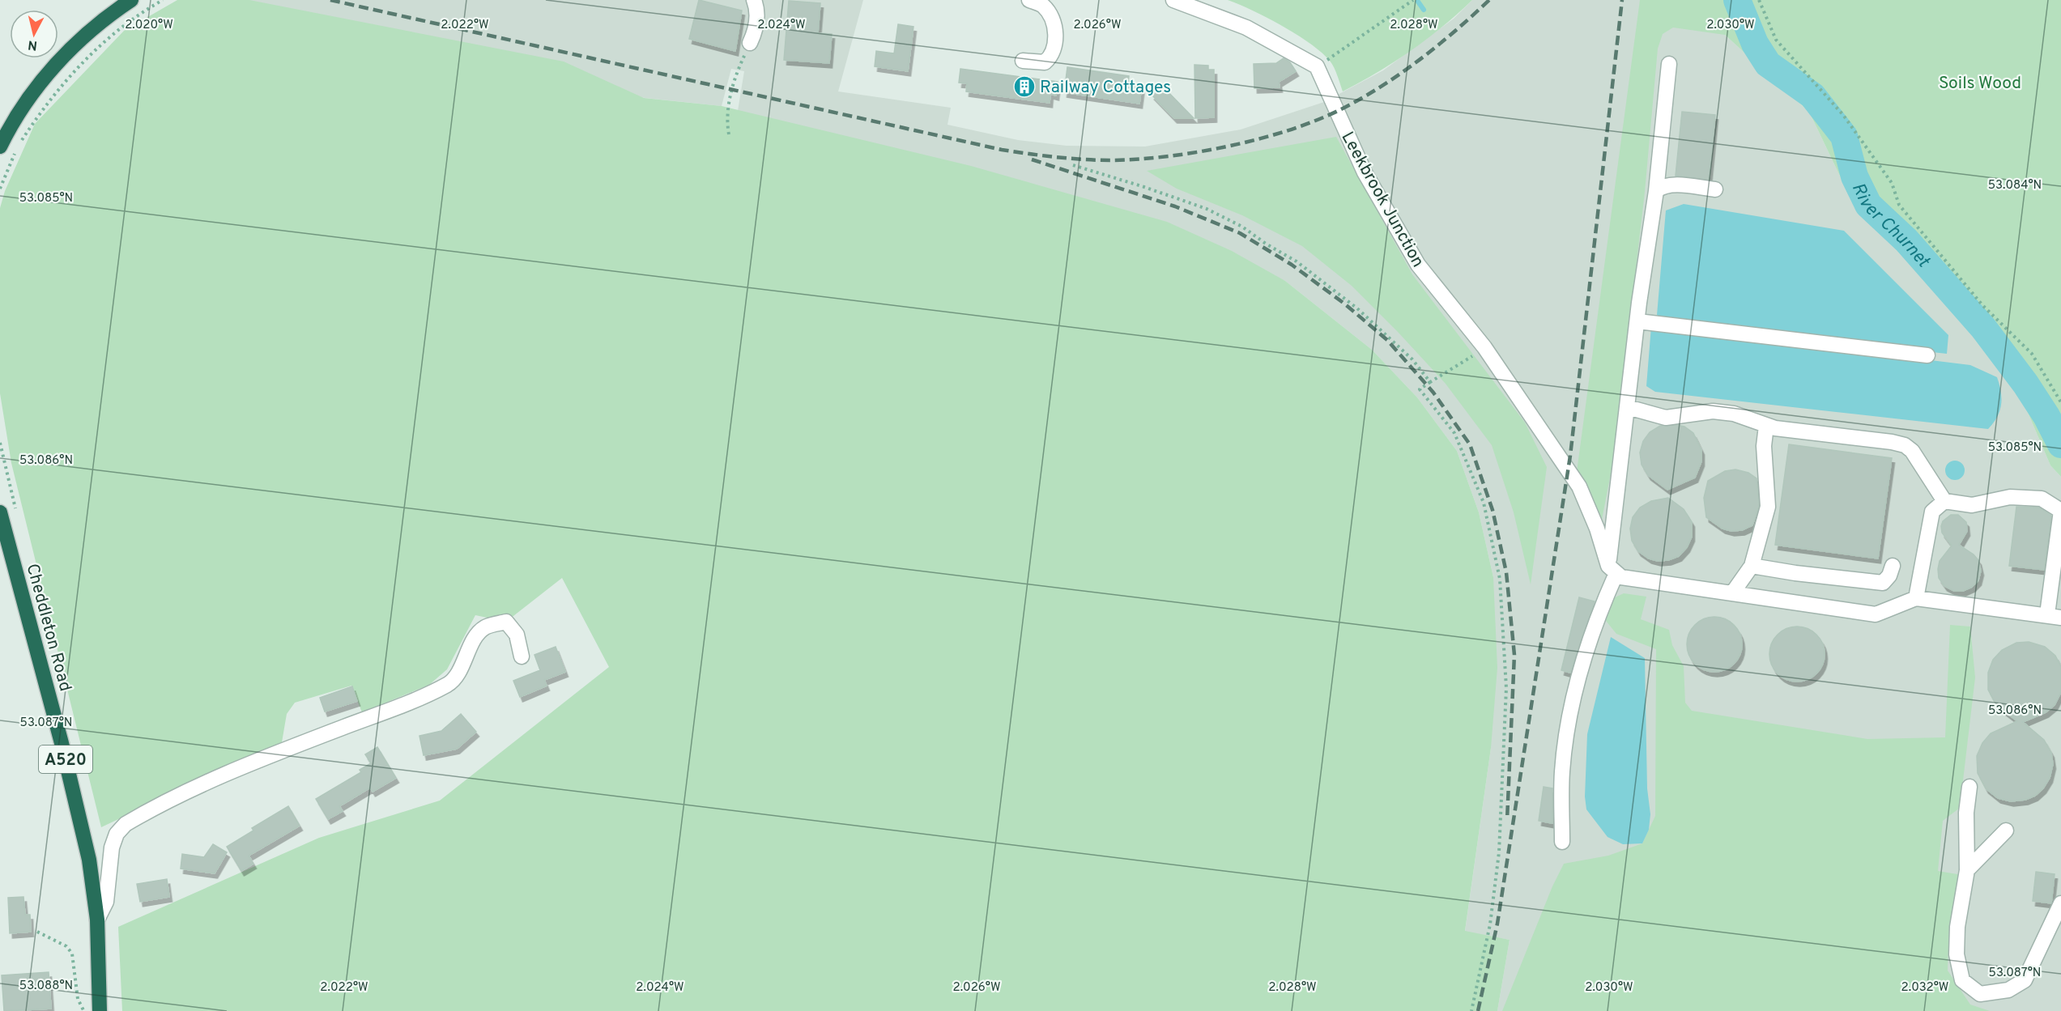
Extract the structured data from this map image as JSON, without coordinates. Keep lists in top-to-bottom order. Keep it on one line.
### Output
{"streets":{"highway":["Cheddleton Road","A520"],"street":["Leekbrook Junction"]},"water":["River Churnet"],"parks":["Soils Wood"],"places":{"building":["Railway Cottages"]},"north":"bottom","coordinates":["2.020°W","2.022°W","2.024°W","2.026°W","2.028°W","2.030°W","53.084°N","53.085°N","53.086°N","53.087°N","53.088°N","2.032°W"]}
